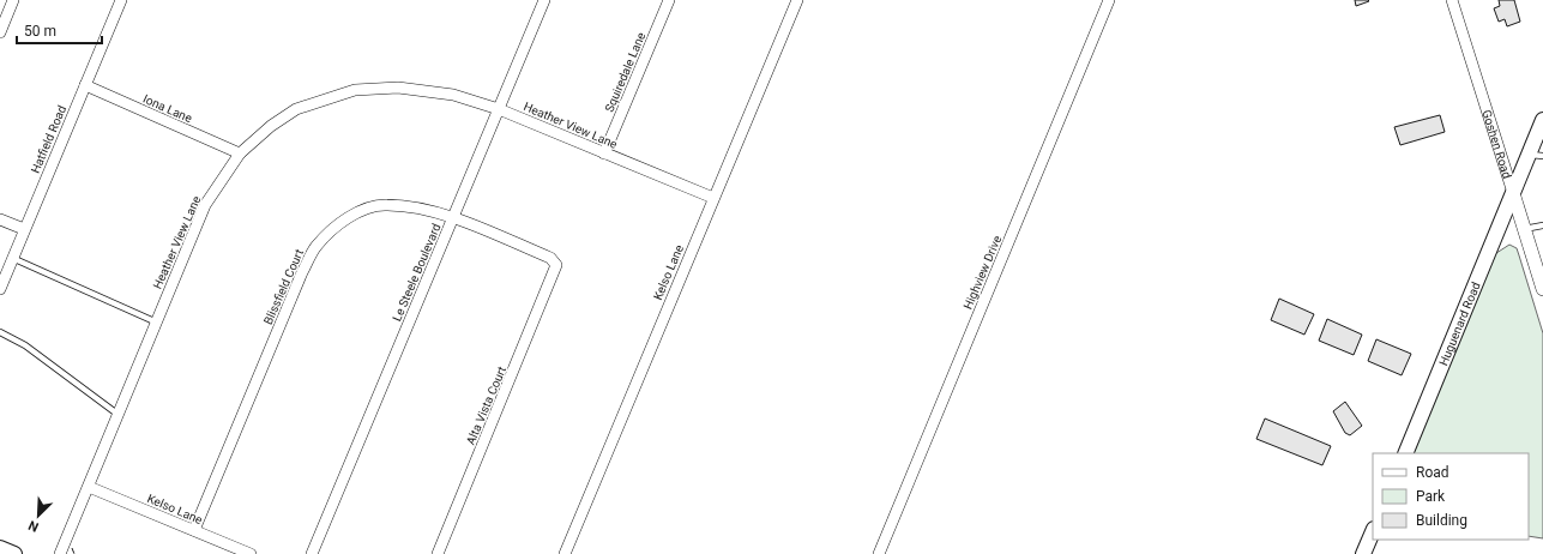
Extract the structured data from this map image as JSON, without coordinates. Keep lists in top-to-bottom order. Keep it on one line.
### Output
{"streets":{"main road":["Huguenard Road"],"street":["Squiredale Lane","Iona Lane","Heather View Lane","Hatfield Road","Goshen Road","Le Steele Boulevard","Kelso Lane","Highview Drive","Blissfield Court","Alta Vista Court"]},"crossings":[["Squiredale Lane","Heather View Lane"],["Iona Lane","Heather View Lane"],["Iona Lane","Hatfield Road"],["Heather View Lane","Le Steele Boulevard"],["Heather View Lane","Kelso Lane"],["Goshen Road","Huguenard Road"],["Le Steele Boulevard","Blissfield Court"],["Kelso Lane","Blissfield Court"],["Blissfield Court","Alta Vista Court"]],"legend":["Road","Park","Building"],"scale_bar":"50 m","north":"bottom left"}
